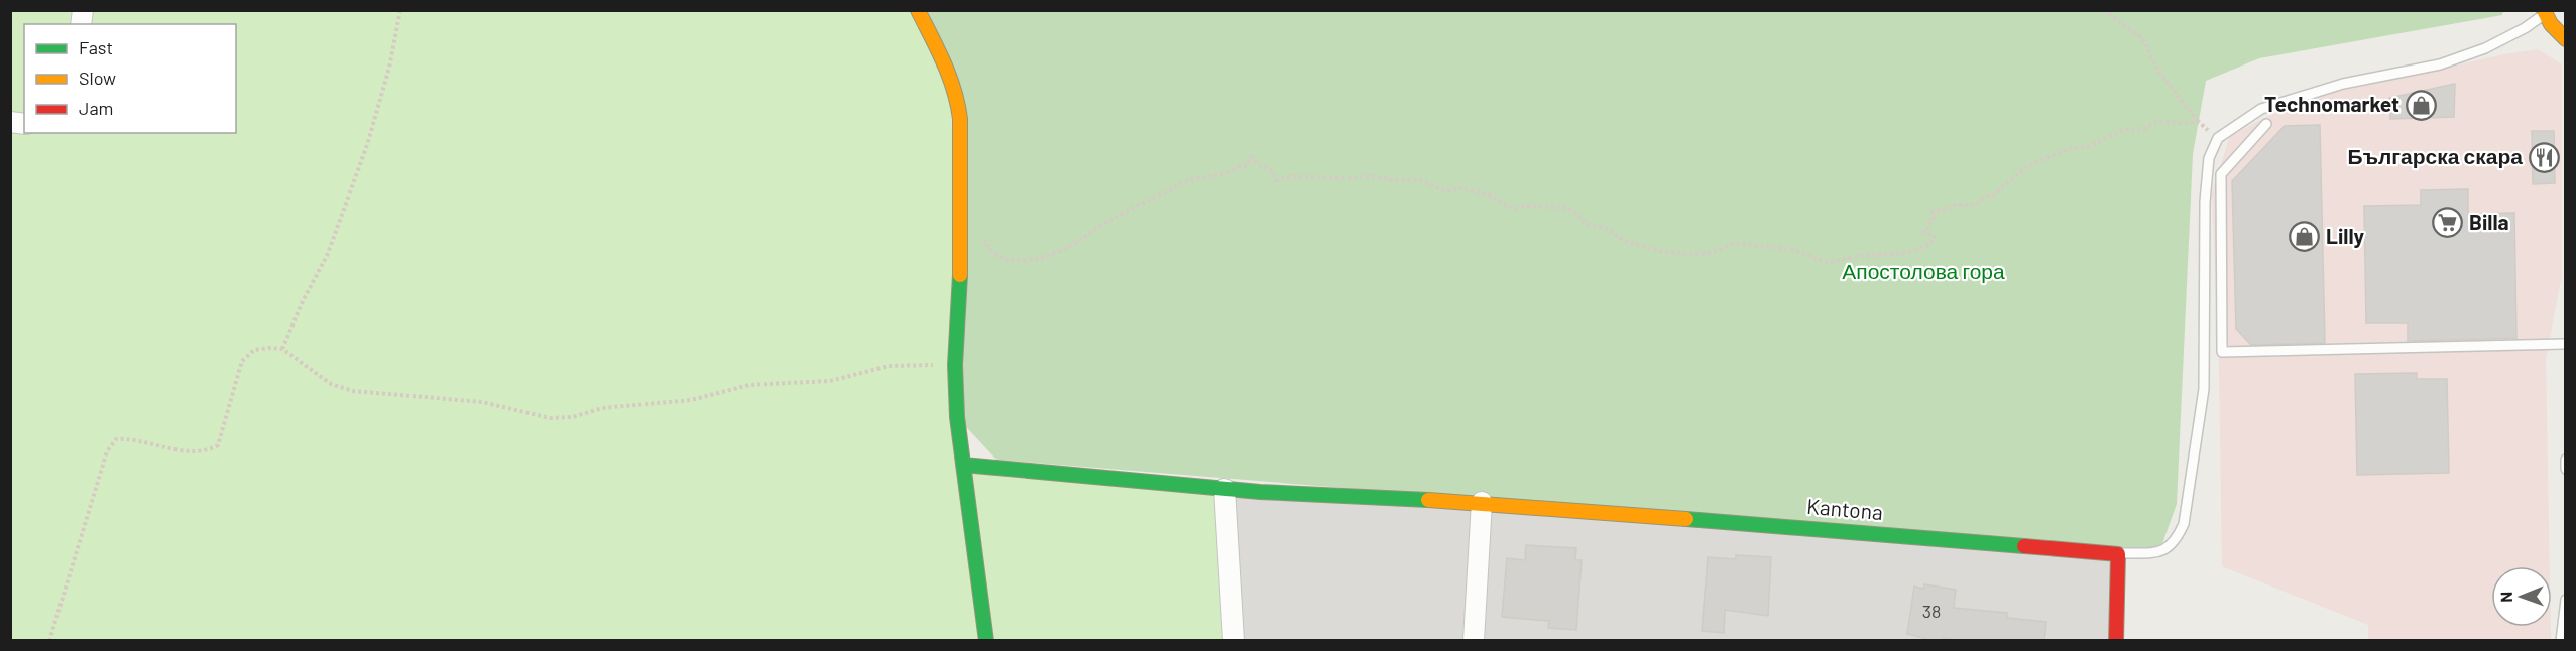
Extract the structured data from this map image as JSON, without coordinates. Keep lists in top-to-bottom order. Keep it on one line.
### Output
{"streets":{"street":["Kantona"]},"parks":["Апостолова гора"],"places":{"shop":["Technomarket","Lilly"],"restaurant":["Българска скара"],"supermarket":["Billa"]},"house_numbers":["38"],"legend":["Fast","Slow","Jam"],"north":"left"}
